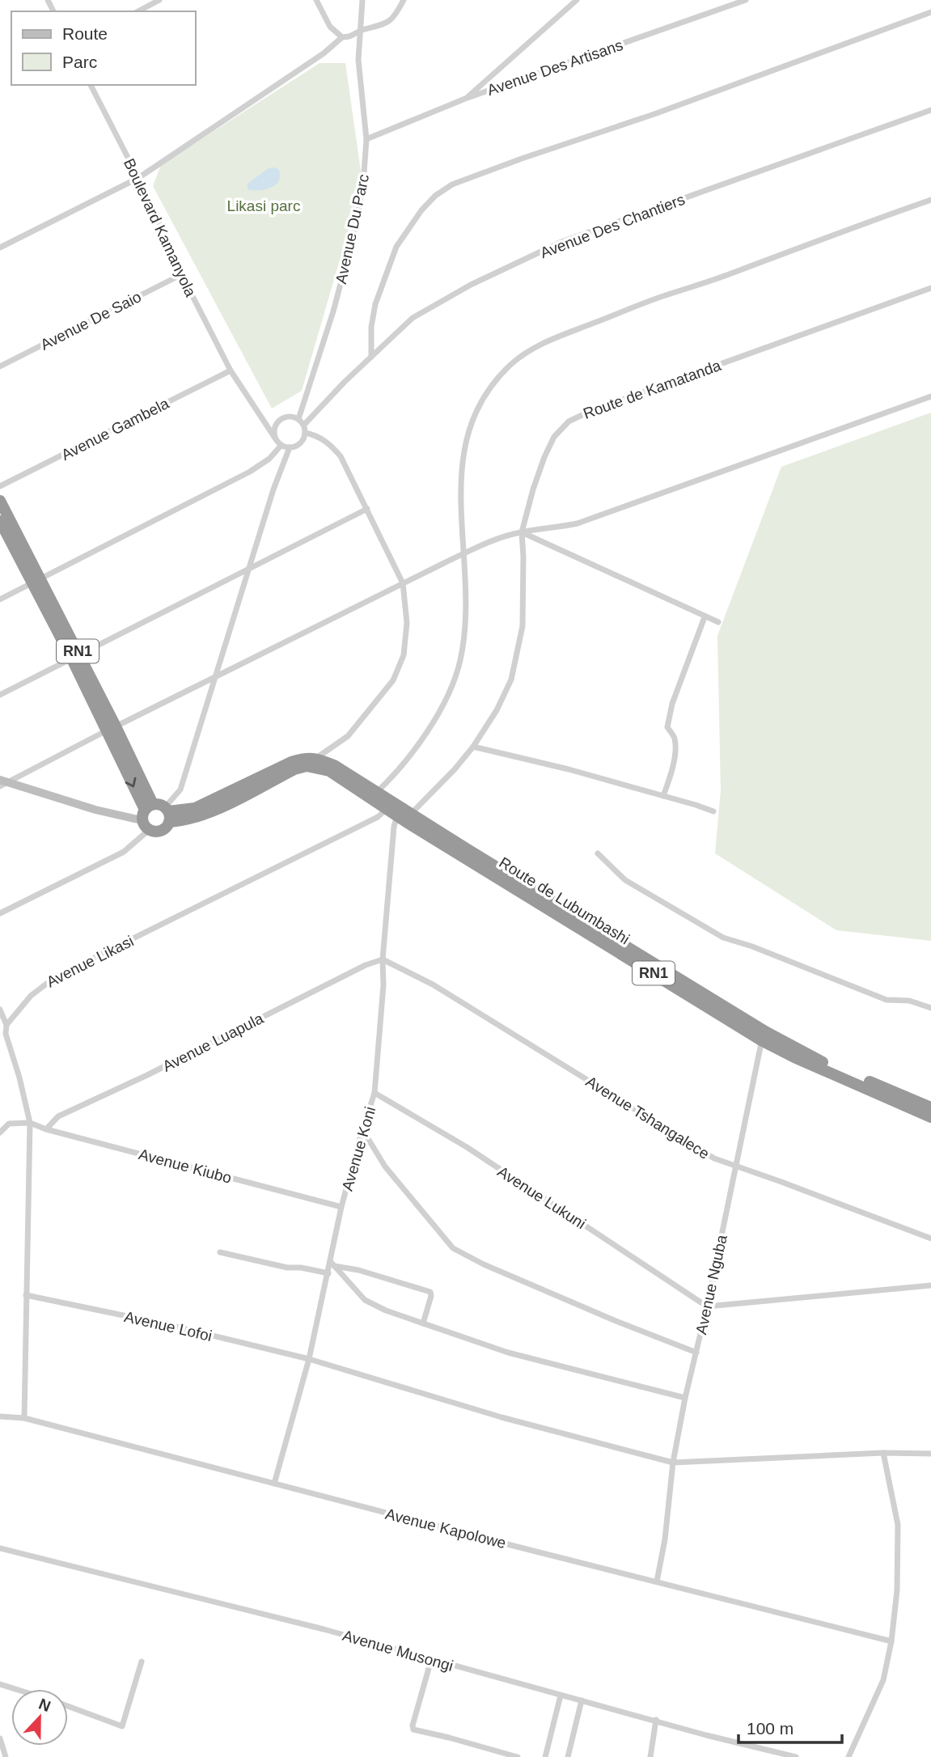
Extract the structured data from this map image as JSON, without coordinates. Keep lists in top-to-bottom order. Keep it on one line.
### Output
{"streets":{"highway":["RN1","Route de Lubumbashi"],"street":["Avenue Des Artisans","Avenue Des Chantiers","Boulevard Kamanyola","Avenue Du Parc","Avenue De Saio","Route de Kamatanda","Avenue Gambela","Avenue Likasi","Avenue Luapula","Avenue Tshangalece","Avenue Koni","Avenue Kiubo","Avenue Lukuni","Avenue Nguba","Avenue Lofoi","Avenue Kapolowe","Avenue Musongi"]},"crossings":[["Avenue Des Artisans","Avenue Du Parc"],["Avenue Des Chantiers","Boulevard Kamanyola"],["Avenue Des Chantiers","Avenue Du Parc"],["Boulevard Kamanyola","Avenue Du Parc"],["Boulevard Kamanyola","Avenue De Saio"],["Boulevard Kamanyola","Avenue Gambela"],["Route de Kamatanda","Route de Lubumbashi"],["Route de Kamatanda","Avenue Koni"],["Route de Lubumbashi","Avenue Likasi"],["Route de Lubumbashi","Avenue Koni"],["Route de Lubumbashi","Avenue Nguba"],["Avenue Luapula","Avenue Tshangalece"],["Avenue Luapula","Avenue Koni"],["Avenue Luapula","Avenue Kiubo"],["Avenue Tshangalece","Avenue Koni"],["Avenue Tshangalece","Avenue Nguba"],["Avenue Koni","Avenue Kiubo"],["Avenue Koni","Avenue Lukuni"],["Avenue Koni","Avenue Lofoi"],["Avenue Koni","Avenue Kapolowe"],["Avenue Lukuni","Avenue Nguba"],["Avenue Nguba","Avenue Lofoi"],["Avenue Nguba","Avenue Kapolowe"]],"parks":["Likasi parc"],"legend":["Route","Parc"],"scale_bar":"100 m","north":"top"}
